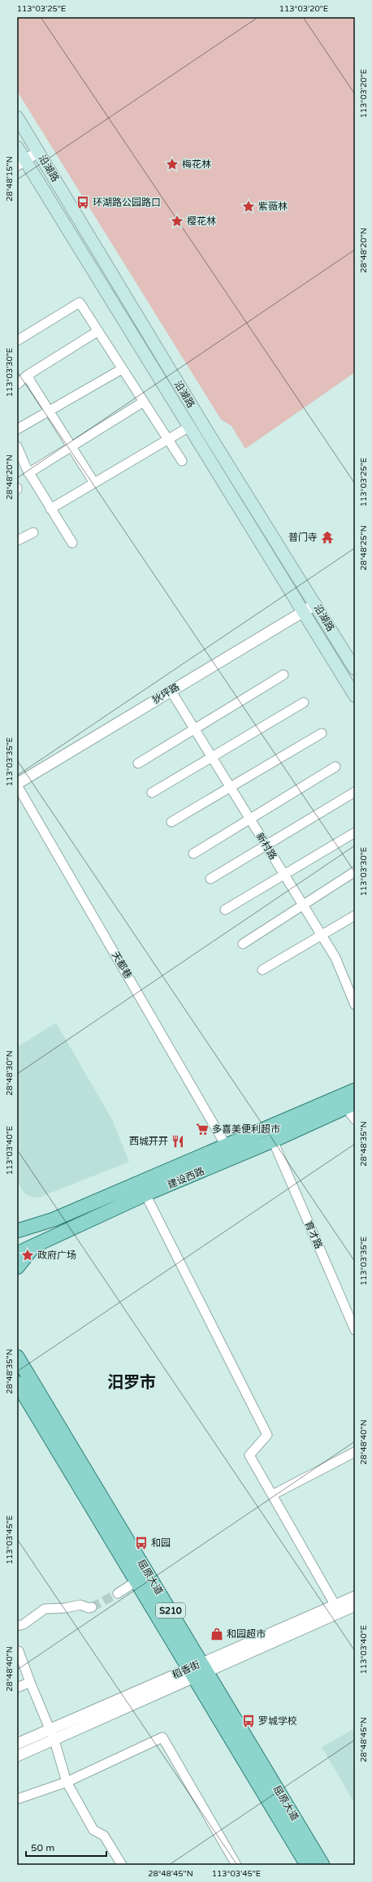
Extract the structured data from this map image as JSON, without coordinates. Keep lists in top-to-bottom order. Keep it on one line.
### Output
{"streets":{"main road":["沿湖路","建设西路","屈原大道","S210"],"street":["狄坪路","新村路","天都巷","育才路","稻香街"]},"crossings":[["沿湖路","狄坪路"],["狄坪路","新村路"],["狄坪路","天都巷"],["天都巷","建设西路"],["建设西路","育才路"],["屈原大道","稻香街"]],"districts":["汨罗市"],"places":{"place":["梅花林","紫薇林","樱花林","政府广场"],"bus stop":["环湖路公园路口","和园","罗城学校"],"temple":["普门寺"],"supermarket":["多喜美便利超市"],"restaurant":["西城开开"],"shop":["和园超市"]},"scale_bar":"50 m","coordinates":["113°03'25\"E","113°03'20\"E","28°48'15\"N","28°48'20\"N","113°03'30\"E","28°48'25\"N","113°03'35\"E","28°48'30\"N","28°48'35\"N","113°03'40\"E","28°48'40\"N","113°03'45\"E","28°48'45\"N"]}
